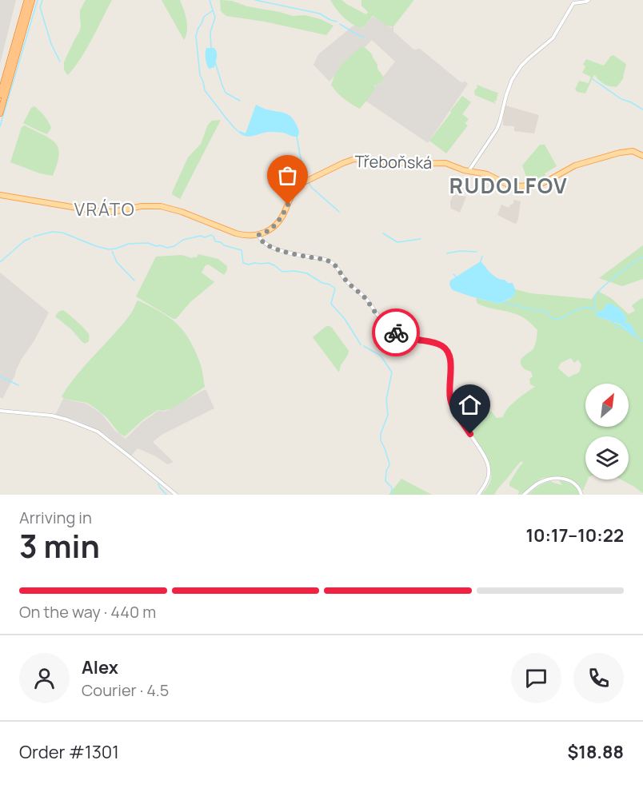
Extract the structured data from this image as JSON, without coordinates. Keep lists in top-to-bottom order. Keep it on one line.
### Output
{"streets":{"main road":["Třeboňská"]},"districts":["RUDOLFOV","VRÁTO"],"north":"top right","page":{"heading":["3 min","Arriving in","10:17–10:22"],"panel":["Alex","Courier · 4.5","Order #1301","$18.88"],"bar":"On the way · 440 m"}}
